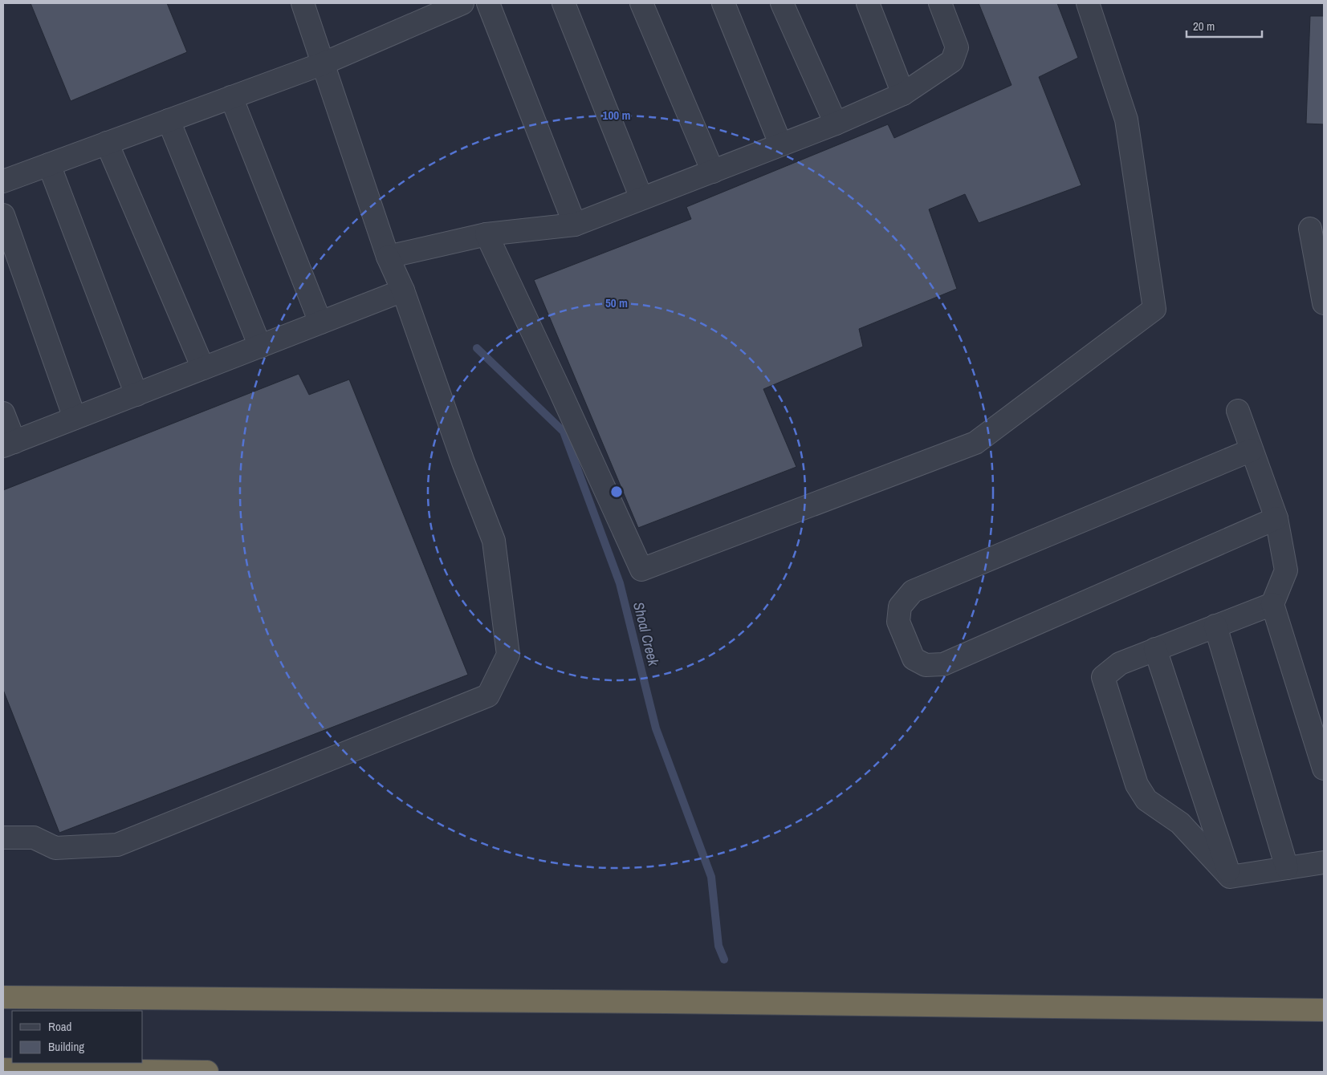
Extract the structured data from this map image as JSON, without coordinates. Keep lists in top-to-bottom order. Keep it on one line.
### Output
{"water":["Shoal Creek"],"legend":["Road","Building"],"scale_bar":"20 m","rings":["100 m","50 m"]}
